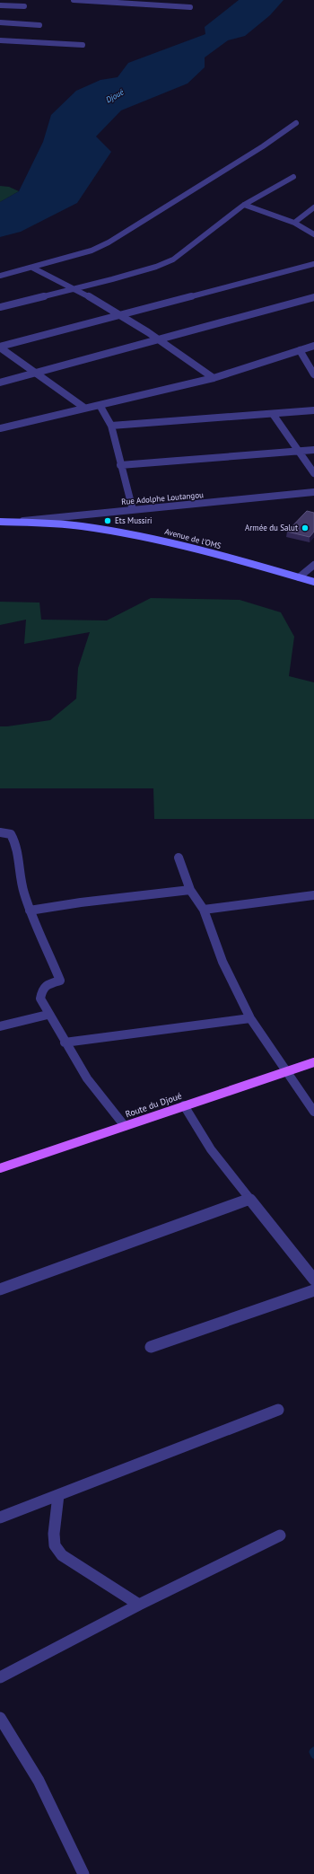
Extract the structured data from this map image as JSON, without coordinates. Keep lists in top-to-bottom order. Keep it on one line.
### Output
{"streets":{"main road":["Route du Djoué"],"street":["Rue Adolphe Loutangou","Avenue de l'OMS"]},"crossings":[["Rue Adolphe Loutangou","Avenue de l'OMS"]],"water":["Djoué"],"places":["Ets Mussiri","Armée du Salut"]}
